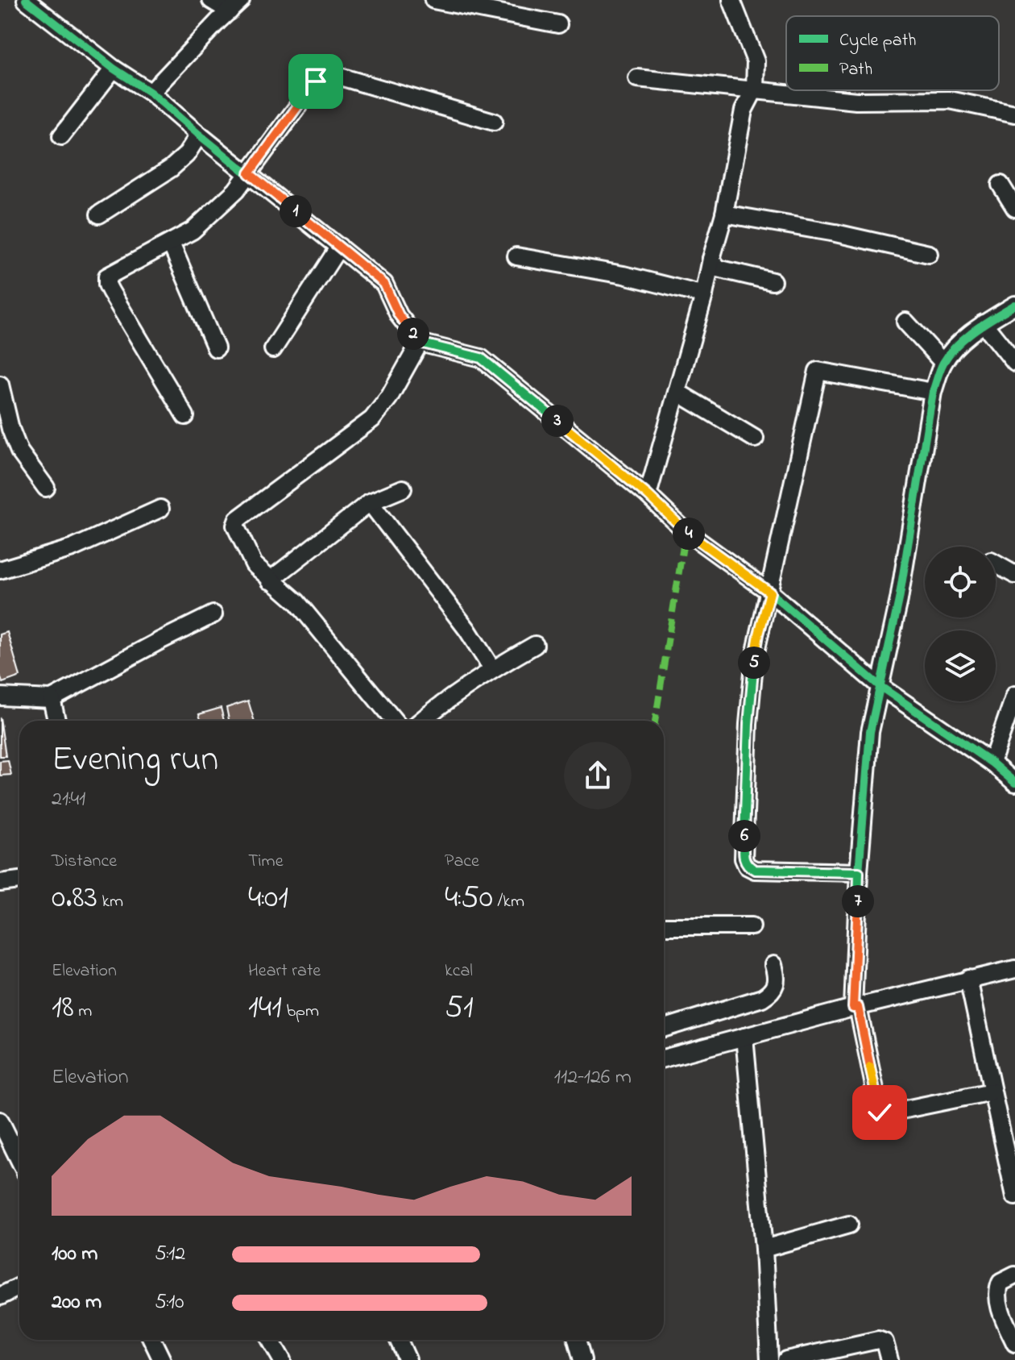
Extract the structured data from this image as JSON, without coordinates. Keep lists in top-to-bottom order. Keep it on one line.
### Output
{"legend":["Cycle path","Path"],"page":{"pins":["1","2","3","4","5","6","7"],"heading":["Evening run","21:41"],"stats":[["Distance","0.83 km"],["Time","4:01"],["Pace","4:50 /km"],["Elevation","18 m"],["Heart rate","141 bpm"],["kcal","51"]],"chart":["Elevation","112–126 m"],"list":[{"name":"100 m","note":"5:12"},{"name":"200 m","note":"5:10"}]}}
